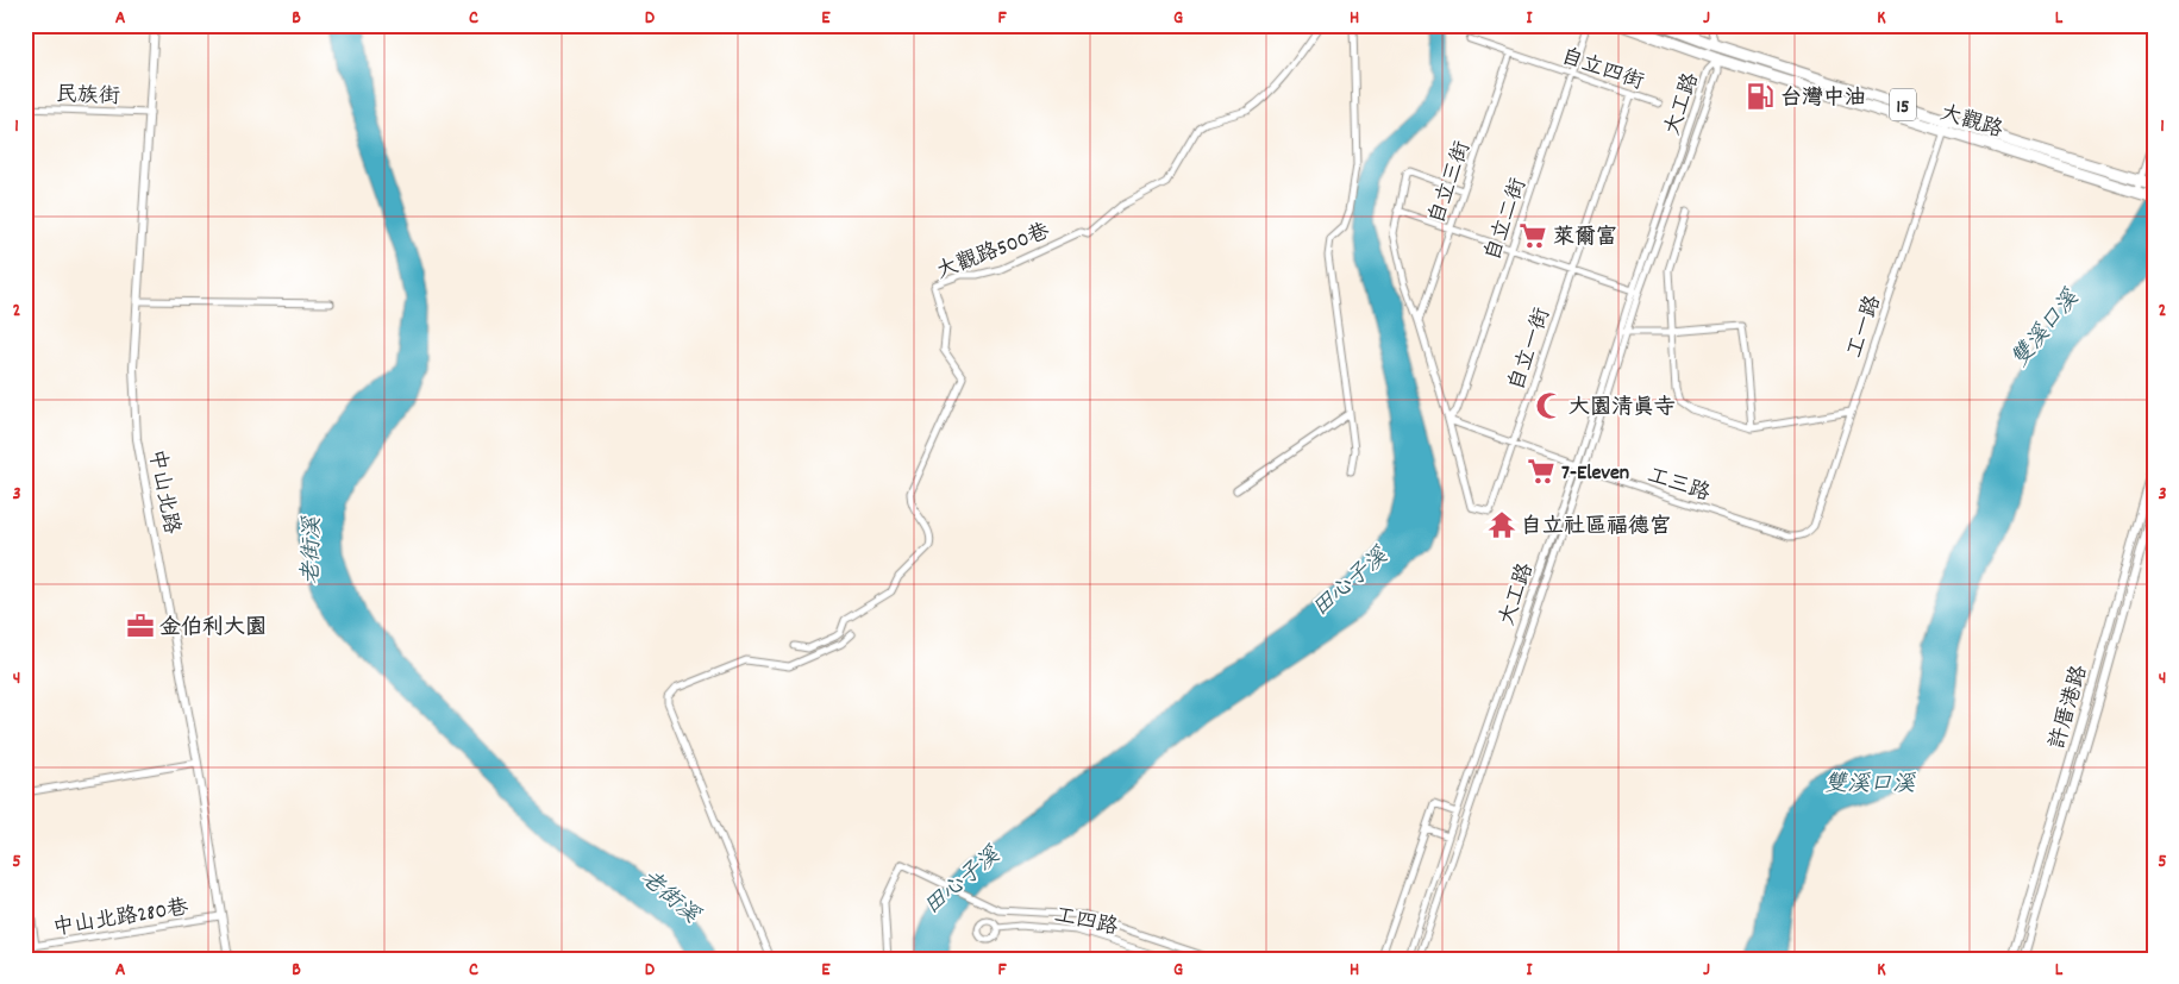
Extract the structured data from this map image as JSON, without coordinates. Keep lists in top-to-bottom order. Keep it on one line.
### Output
{"streets":{"main road":["15","大觀路"],"street":["自立四街","民族街","大工路","自立三街","自立二街","大觀路500巷","工一路","自立一街","工三路","中山北路","許厝港路","中山北路280巷","工四路"]},"crossings":[["自立四街","自立三街"],["自立四街","自立二街"],["自立四街","自立一街"],["民族街","中山北路"],["大工路","大觀路"],["大工路","工三路"],["15","大觀路"],["大觀路","工一路"],["自立二街","自立一街"],["自立二街","工三路"],["工一路","工三路"],["自立一街","工三路"],["中山北路","中山北路280巷"]],"water":["雙溪口溪","老街溪","田心子溪"],"places":{"fuel station":["台灣中油"],"supermarket":["萊爾富","7-Eleven"],"mosque":["大園清真寺"],"temple":["自立社區福德宮"],"office":["金伯利大園"]},"grid":{"columns":["A","B","C","D","E","F","G","H","I","J","K","L"],"rows":["1","2","3","4","5"]}}
